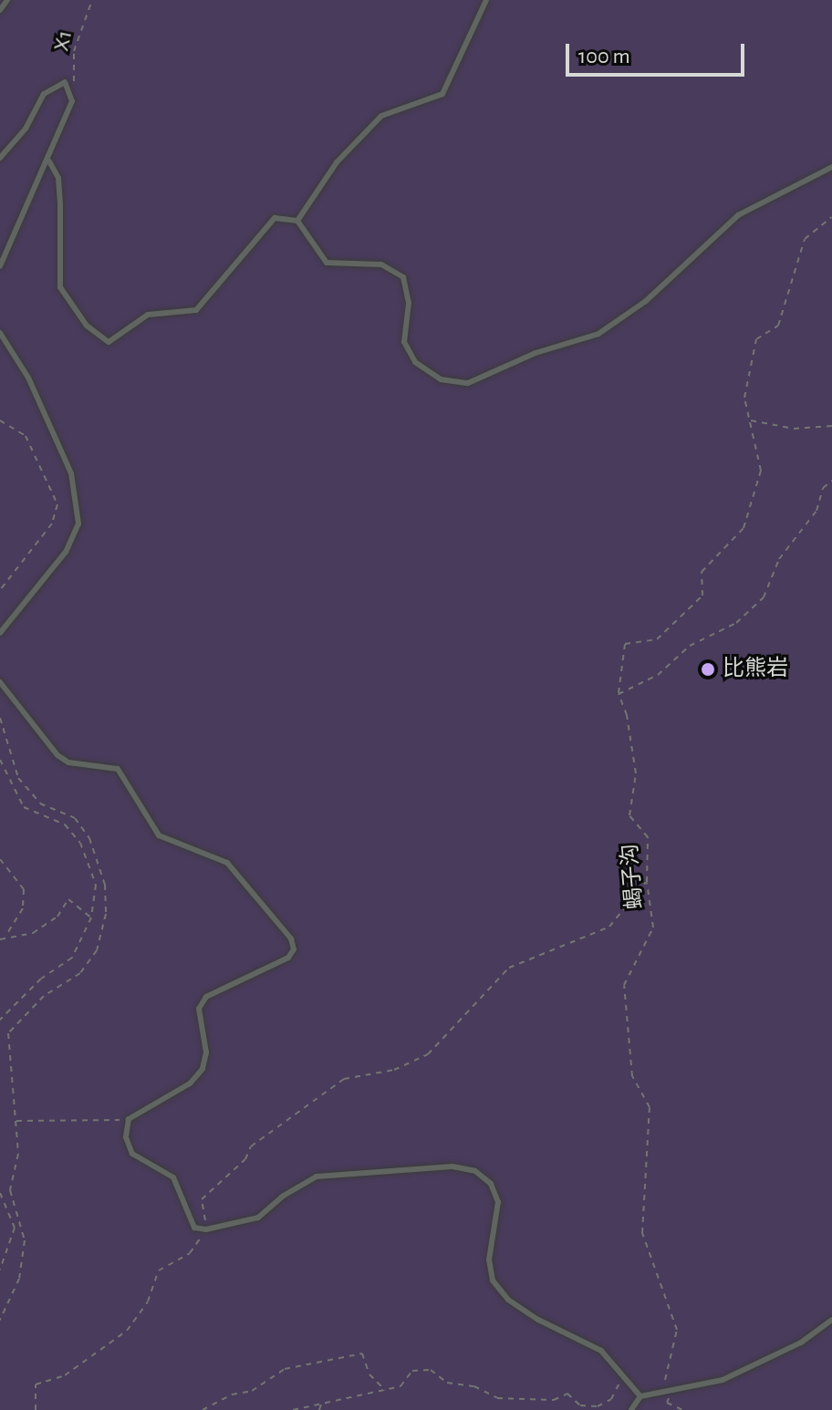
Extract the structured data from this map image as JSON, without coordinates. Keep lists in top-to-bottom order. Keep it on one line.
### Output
{"streets":{"path":["X1","蝎子沟"]},"places":["比熊岩"],"scale_bar":"100 m"}
